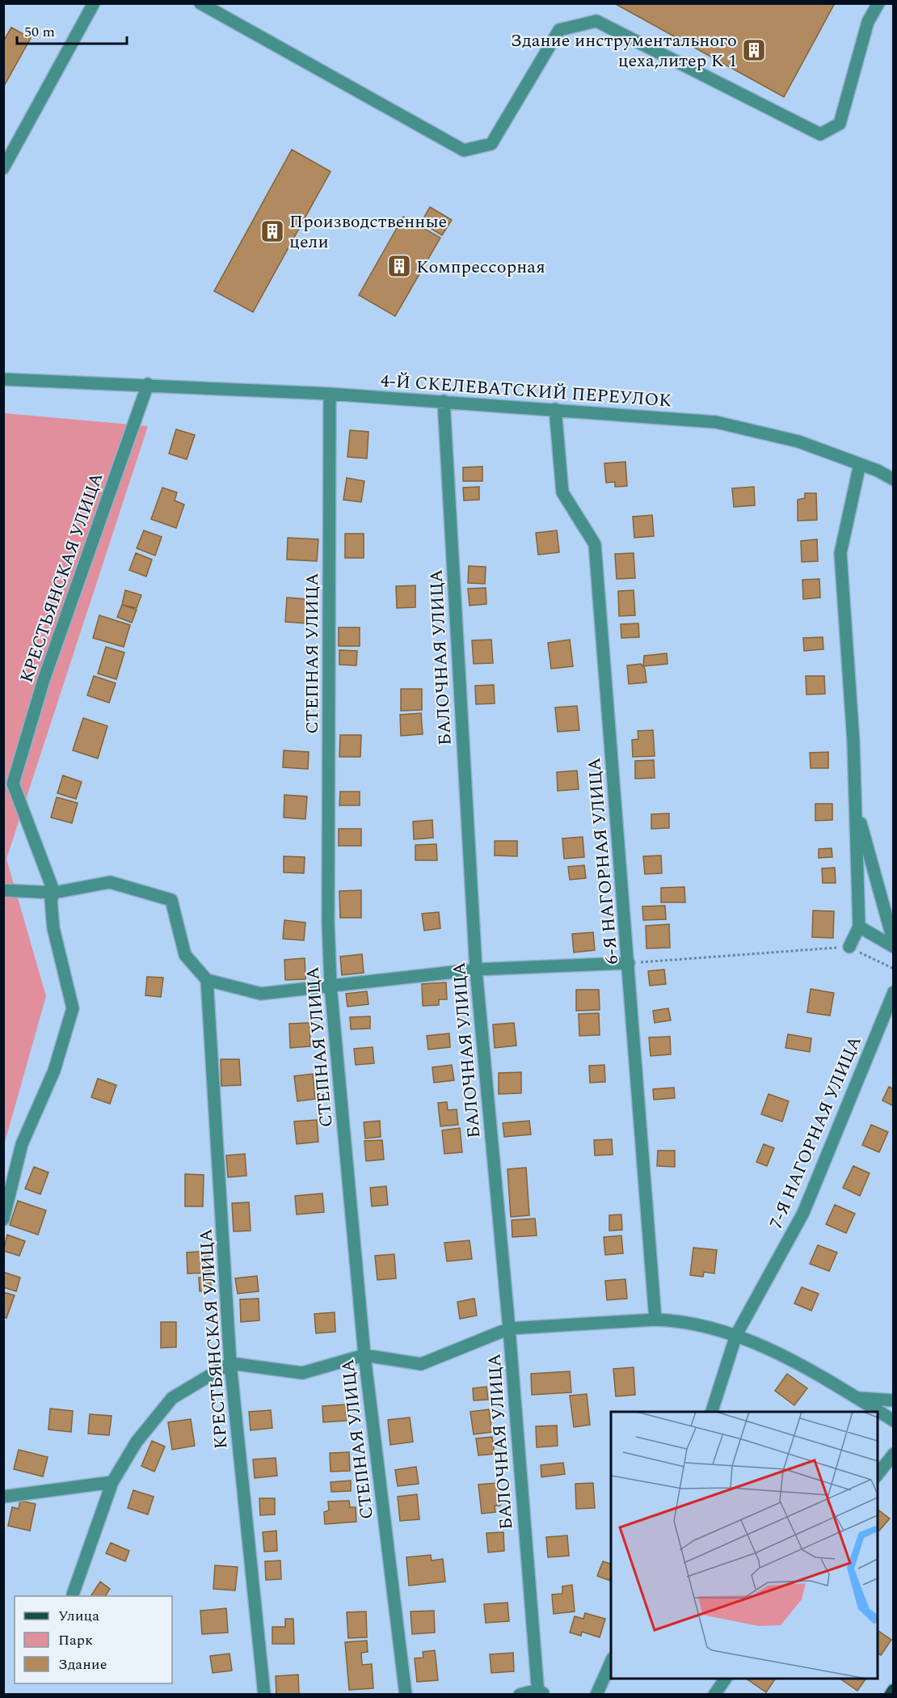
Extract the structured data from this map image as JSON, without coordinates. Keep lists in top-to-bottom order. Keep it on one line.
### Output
{"streets":{"street":["4-Й СКЕЛЕВАТСКИЙ ПЕРЕУЛОК","КРЕСТЬЯНСКАЯ УЛИЦА","СТЕПНАЯ УЛИЦА","БАЛОЧНАЯ УЛИЦА","6-Я НАГОРНАЯ УЛИЦА","7-Я НАГОРНАЯ УЛИЦА"]},"crossings":[["4-Й СКЕЛЕВАТСКИЙ ПЕРЕУЛОК","КРЕСТЬЯНСКАЯ УЛИЦА"],["4-Й СКЕЛЕВАТСКИЙ ПЕРЕУЛОК","СТЕПНАЯ УЛИЦА"],["4-Й СКЕЛЕВАТСКИЙ ПЕРЕУЛОК","БАЛОЧНАЯ УЛИЦА"],["4-Й СКЕЛЕВАТСКИЙ ПЕРЕУЛОК","6-Я НАГОРНАЯ УЛИЦА"]],"places":{"building":["Здание инструментального цеха,литер К 1","Производственные цели","Компрессорная"]},"legend":["Улица","Парк","Здание"],"scale_bar":"50 m"}
